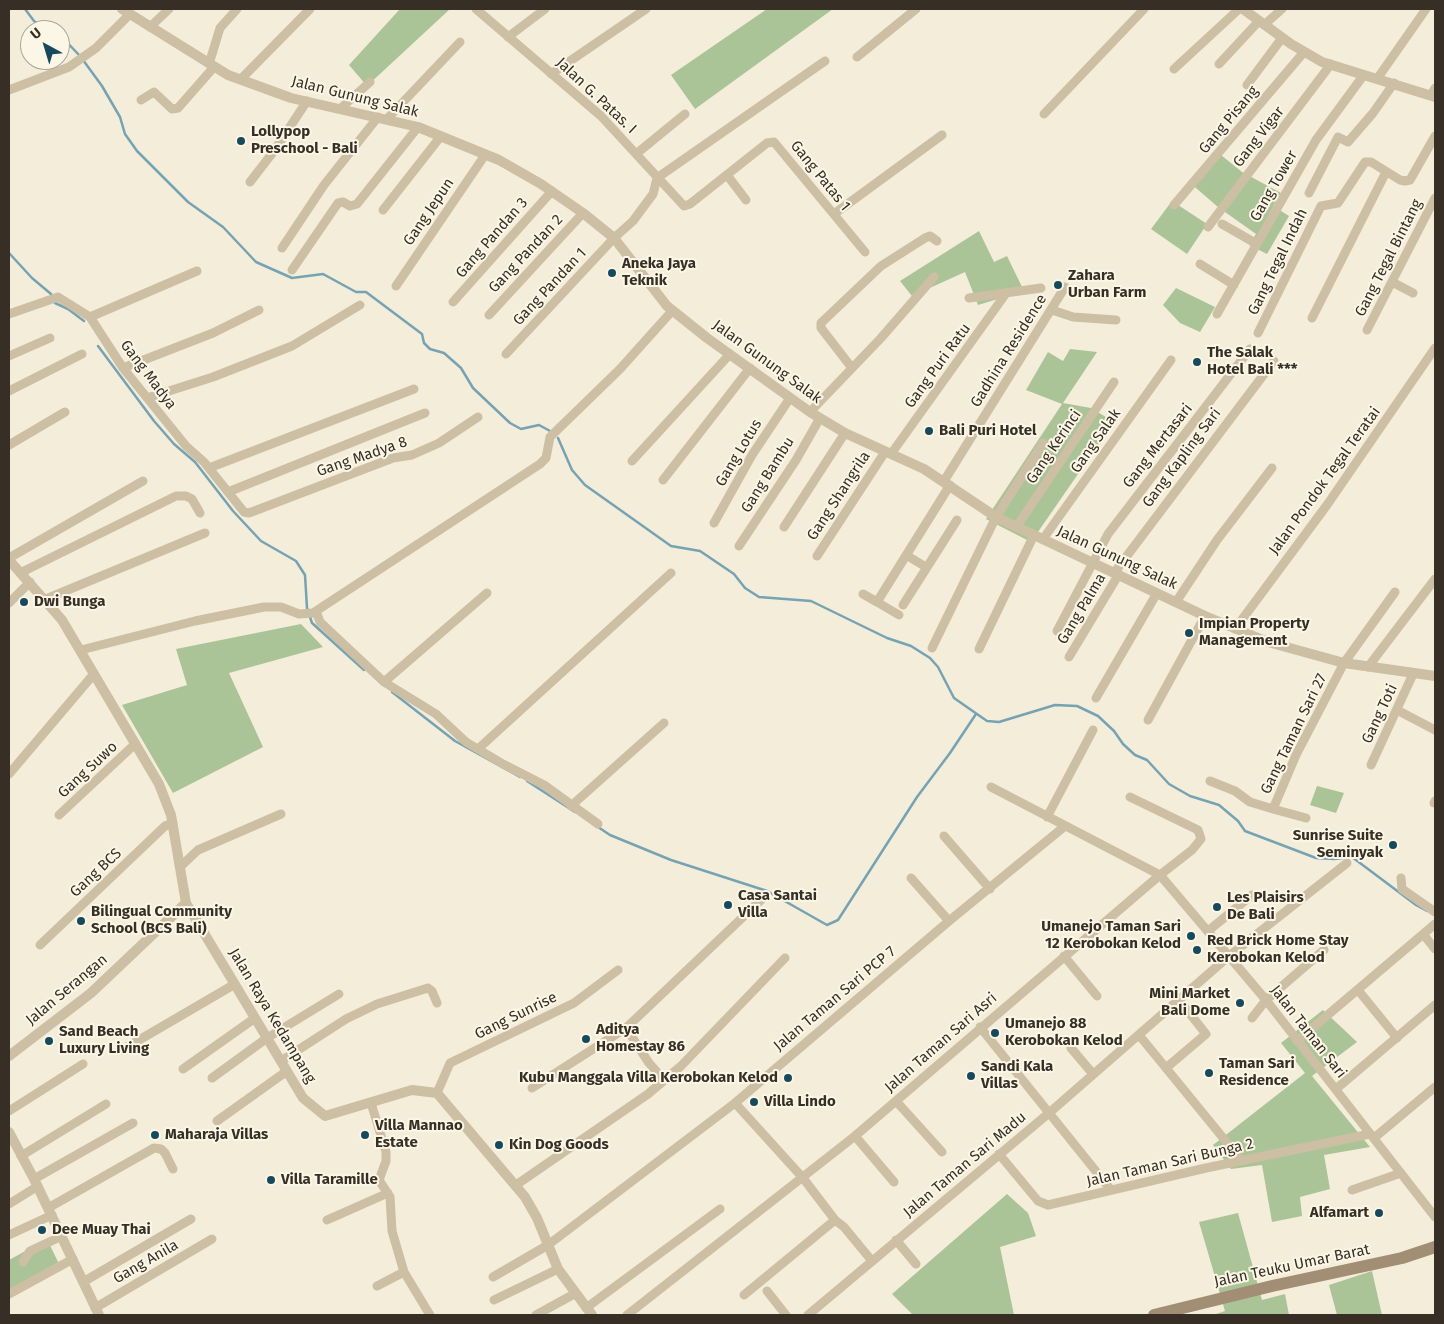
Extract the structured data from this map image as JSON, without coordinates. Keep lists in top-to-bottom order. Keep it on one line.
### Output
{"streets":{"main road":["Jalan Teuku Umar Barat"],"street":["Jalan G. Patas. I","Jalan Gunung Salak","Gang Pisang","Gang Vigar","Gang Patas 1","Gang Tower","Gang Jepun","Gang Pandan 3","Gang Pandan 2","Gang Tegal Bintang","Gang Tegal Indah","Gang Pandan 1","Gadhina Residence","Gang Puri Ratu","Gang Madya","Gang Salak","Gang Mertasari","Gang Kerinci","Gang Lotus","Gang Madya 8","Gang Kapling Sari","Gang Bambu","Jalan Pondok Tegal Teratai","Gang Shangrila","Gang Palma","Gang Toti","Gang Taman Sari 27","Gang Suwo","Gang BCS","Jalan Serangan","Jalan Taman Sari PCP 7","Jalan Raya Kedampang","Gang Sunrise","Jalan Taman Sari","Jalan Taman Sari Asri","Jalan Taman Sari Bunga 2","Jalan Taman Sari Madu","Gang Anila"]},"crossings":[["Jalan G. Patas. I","Gang Patas 1"],["Jalan Gunung Salak","Gang Jepun"],["Jalan Gunung Salak","Gang Pandan 3"],["Jalan Gunung Salak","Gang Pandan 2"],["Jalan Gunung Salak","Gang Pandan 1"],["Jalan Gunung Salak","Gadhina Residence"],["Jalan Gunung Salak","Gang Puri Ratu"],["Jalan Gunung Salak","Gang Salak"],["Jalan Gunung Salak","Gang Mertasari"],["Jalan Gunung Salak","Gang Kerinci"],["Jalan Gunung Salak","Gang Lotus"],["Jalan Gunung Salak","Gang Kapling Sari"],["Jalan Gunung Salak","Gang Bambu"],["Jalan Gunung Salak","Jalan Pondok Tegal Teratai"],["Jalan Gunung Salak","Gang Shangrila"],["Jalan Gunung Salak","Gang Palma"],["Jalan Gunung Salak","Gang Toti"],["Jalan Gunung Salak","Gang Taman Sari 27"],["Gang Puri Ratu","Gang Shangrila"],["Gang Madya","Gang Madya 8"],["Gang Kapling Sari","Gang Palma"],["Gang Suwo","Jalan Raya Kedampang"],["Gang BCS","Jalan Raya Kedampang"],["Jalan Serangan","Jalan Raya Kedampang"],["Jalan Taman Sari PCP 7","Jalan Taman Sari"],["Jalan Raya Kedampang","Gang Sunrise"],["Jalan Taman Sari","Jalan Taman Sari Asri"],["Jalan Taman Sari","Jalan Taman Sari Bunga 2"],["Jalan Taman Sari","Jalan Taman Sari Madu"],["Jalan Taman Sari Bunga 2","Jalan Taman Sari Madu"]],"places":["Lollypop Preschool - Bali","Aneka Jaya Teknik","Zahara Urban Farm","The Salak Hotel Bali ***","Bali Puri Hotel","Dwi Bunga","Impian Property Management","Sunrise Suite Seminyak","Casa Santai Villa","Les Plaisirs De Bali","Bilingual Community School (BCS Bali)","Umanejo Taman Sari 12 Kerobokan Kelod","Red Brick Home Stay Kerobokan Kelod","Mini Market Bali Dome","Umanejo 88 Kerobokan Kelod","Aditya Homestay 86","Sand Beach Luxury Living","Taman Sari Residence","Sandi Kala Villas","Kubu Manggala Villa Kerobokan Kelod","Villa Lindo","Maharaja Villas","Villa Mannao Estate","Kin Dog Goods","Villa Taramille","Alfamart","Dee Muay Thai"],"north":"top left"}
